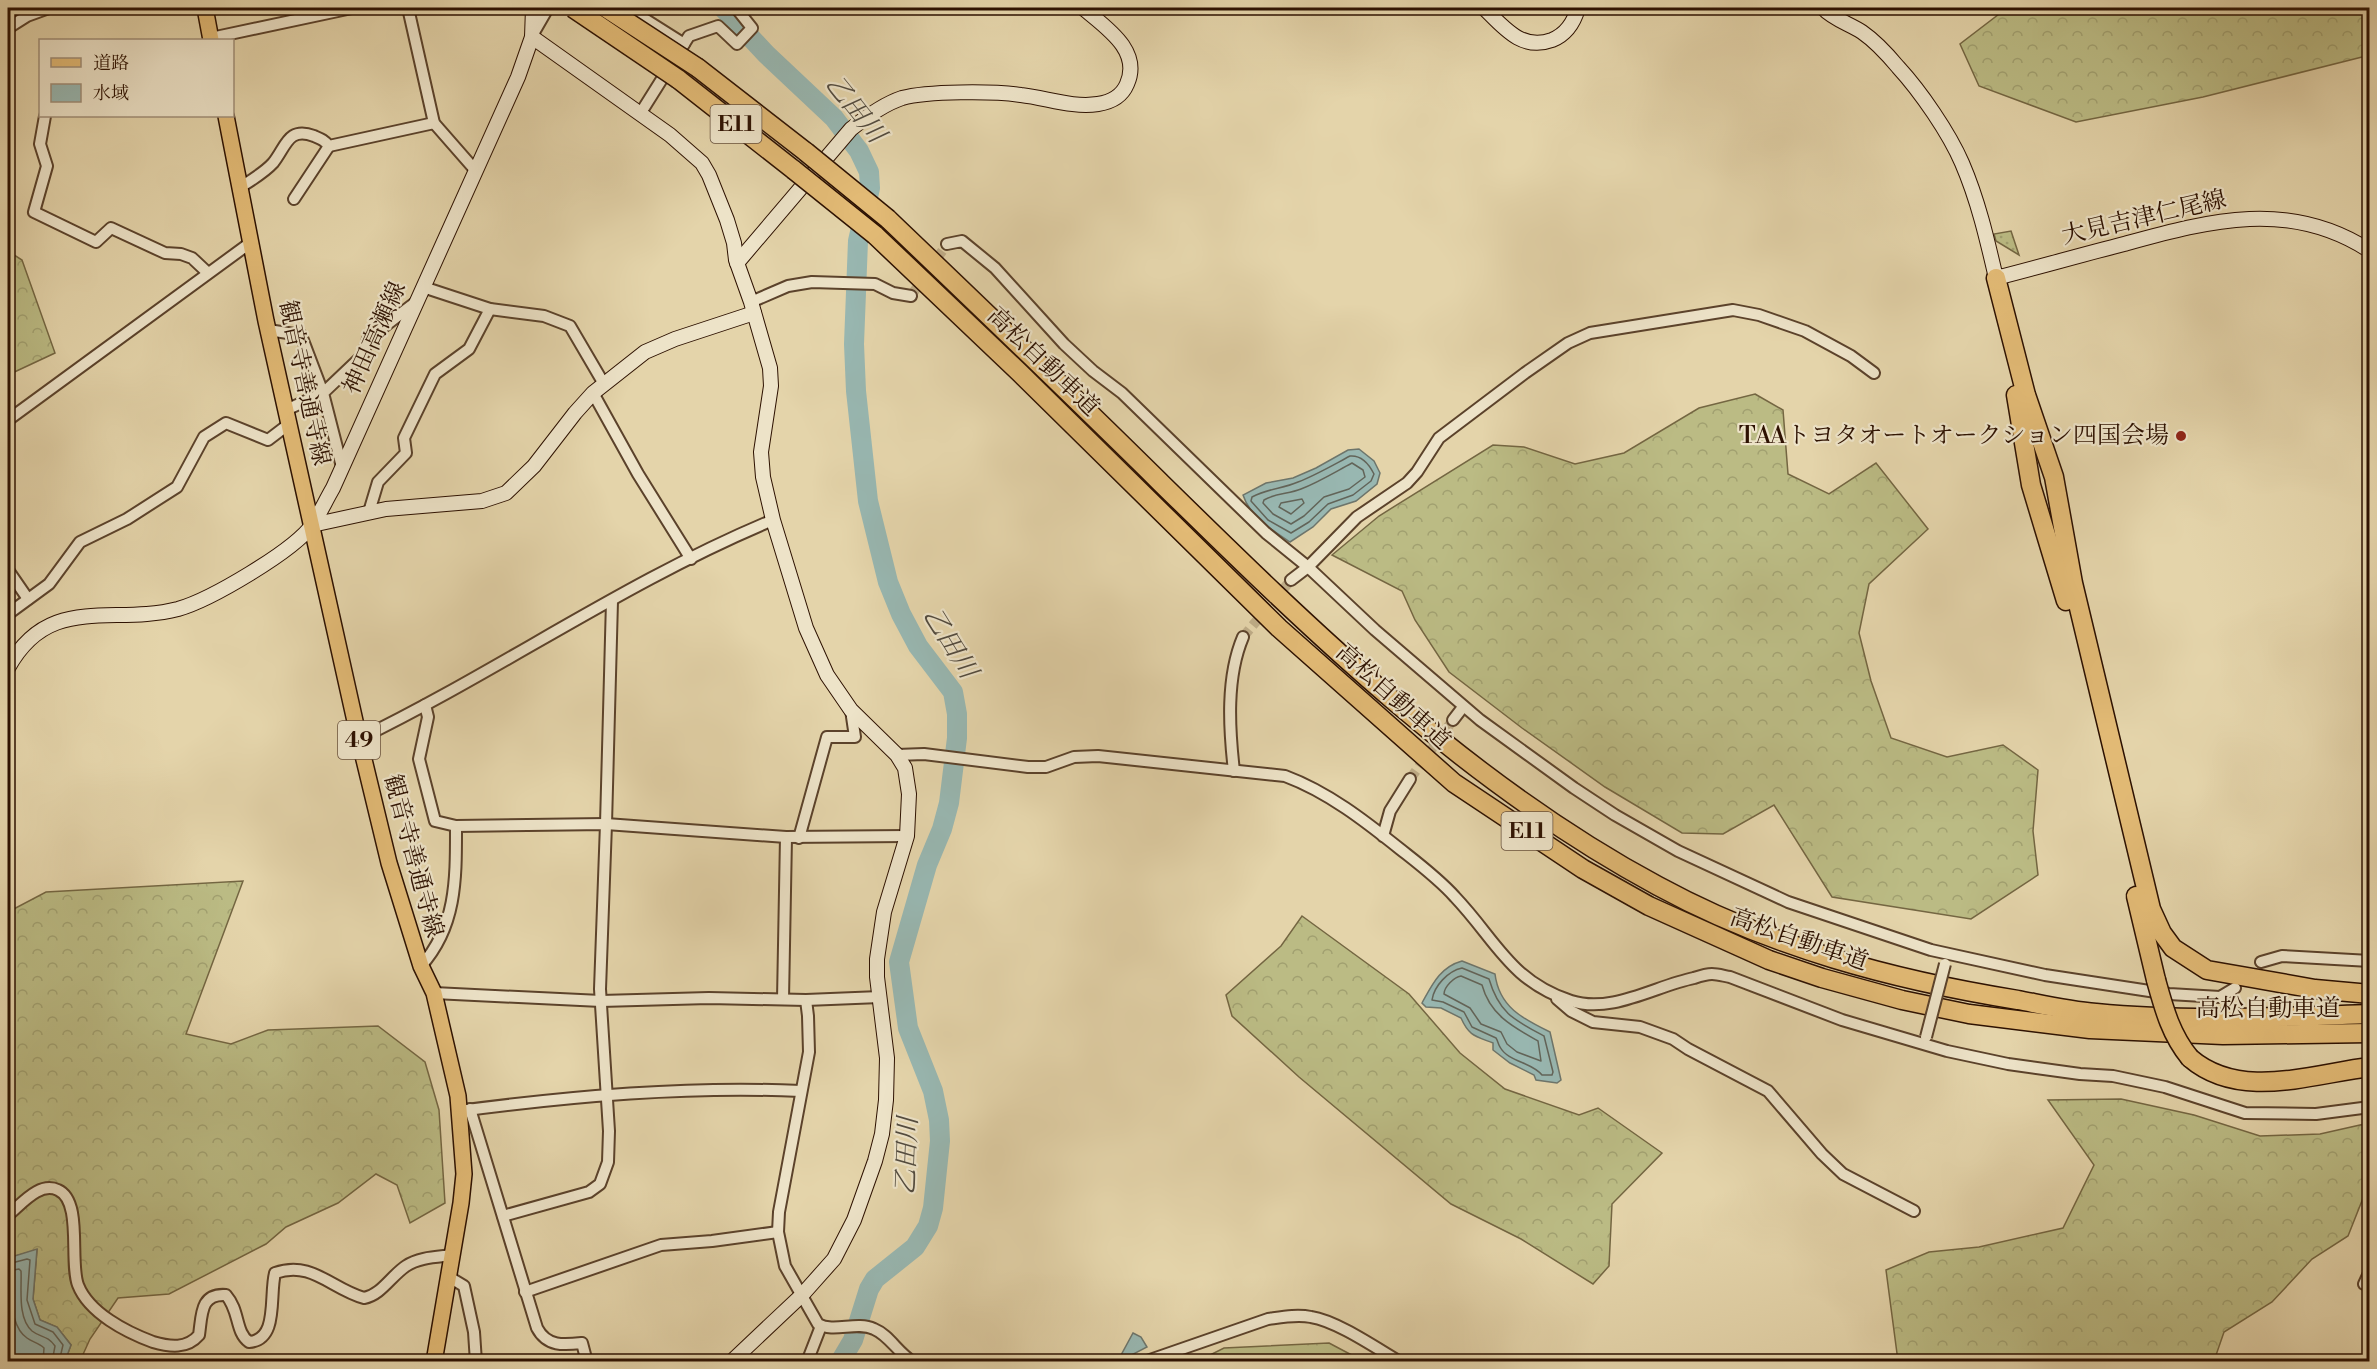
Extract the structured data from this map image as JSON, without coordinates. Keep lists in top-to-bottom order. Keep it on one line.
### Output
{"streets":{"highway":["E11","高松自動車道"],"main road":["観音寺善通寺線","49"],"street":["大見吉津仁尾線","神田高瀬線"]},"crossings":[["神田高瀬線","観音寺善通寺線"]],"water":["乙田川"],"places":["TAAトヨタオートオークション四国会場"],"legend":["道路","水域"]}
